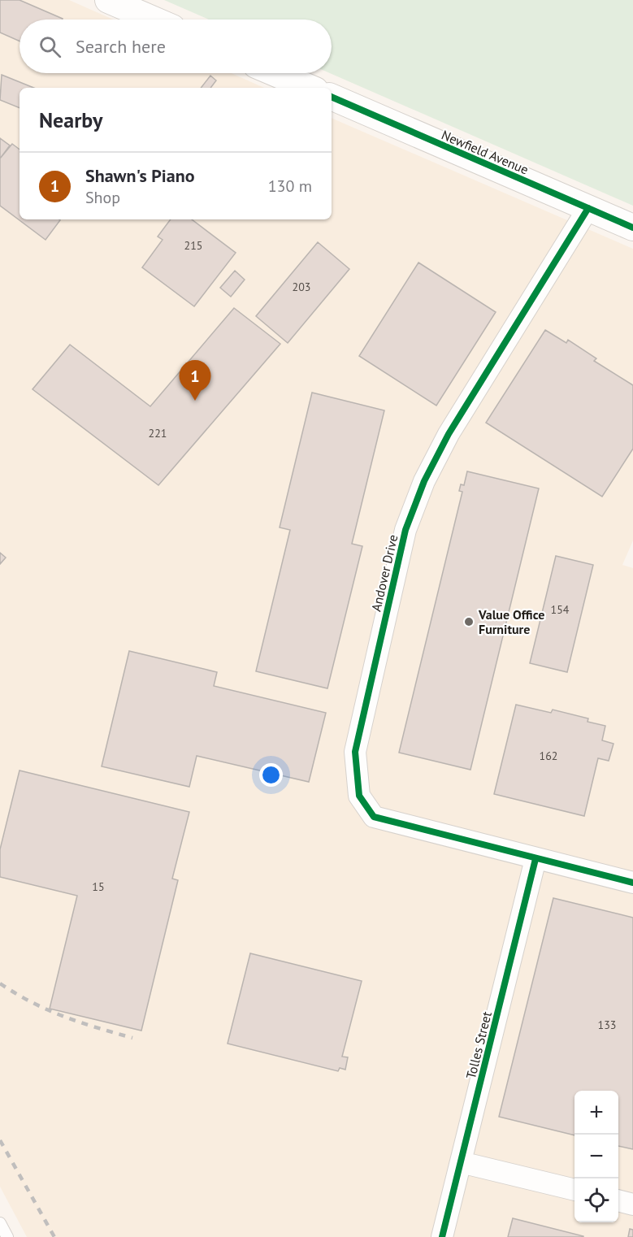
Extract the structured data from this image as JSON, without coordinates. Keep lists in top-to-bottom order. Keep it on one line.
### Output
{"streets":{"street":["Newfield Avenue","Andover Drive","Tolles Street"]},"crossings":[["Newfield Avenue","Andover Drive"],["Andover Drive","Tolles Street"]],"places":["Value Office Furniture"],"house_numbers":["215","203","221","154","162","15","133"],"page":{"search":"Search here","heading":"Nearby","list":[{"mark":"1","name":"Shawn's Piano","note":"Shop","value":"130 m"}],"pins":"1","map_buttons":["+","−"]}}
